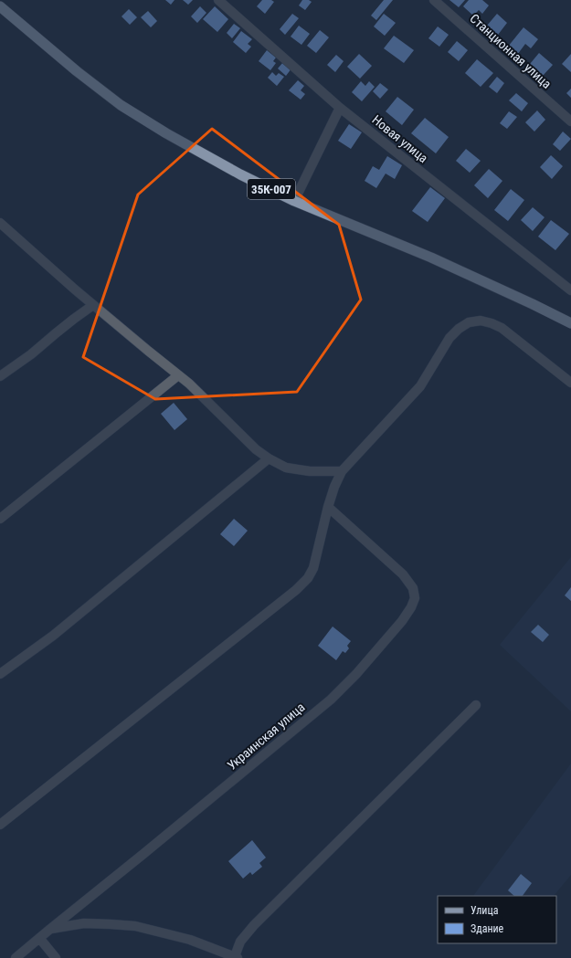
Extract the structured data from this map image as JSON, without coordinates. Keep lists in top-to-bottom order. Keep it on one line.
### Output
{"streets":{"main road":["35К-007"],"street":["Станционная улица","Новая улица","Украинская улица"]},"legend":["Улица","Здание"]}
